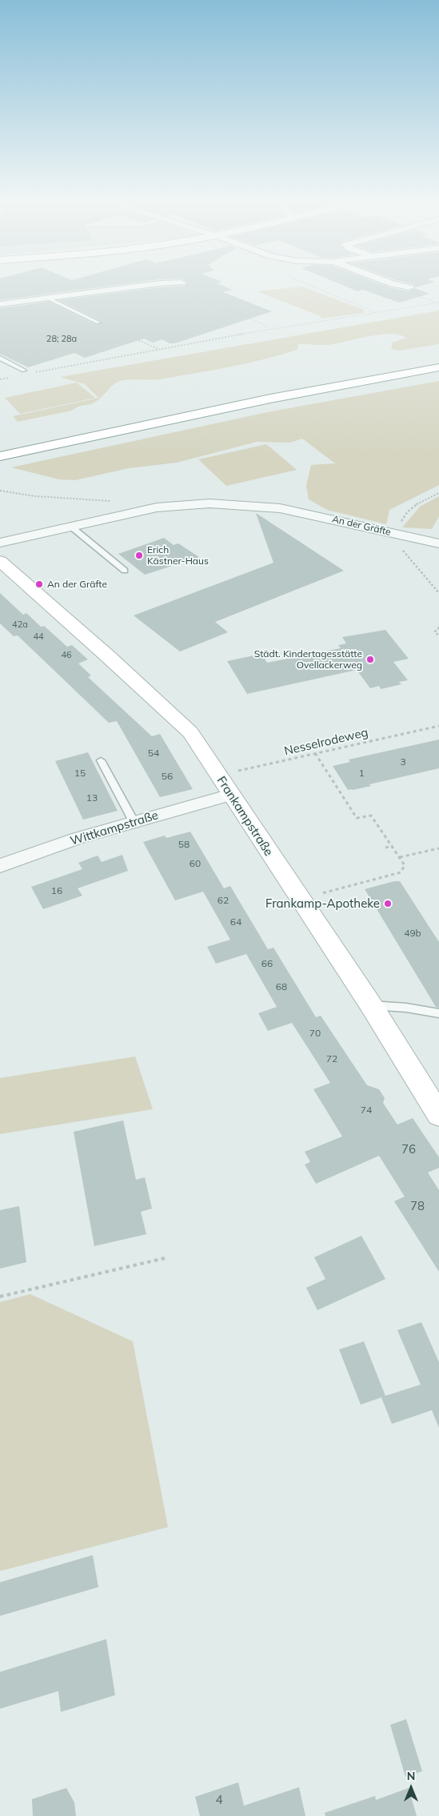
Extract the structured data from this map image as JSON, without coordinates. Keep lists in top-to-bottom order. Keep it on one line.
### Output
{"streets":{"main road":["Frankampstraße"],"street":["An der Gräfte","Wittkampstraße"],"path":["Nesselrodeweg"]},"crossings":[["Nesselrodeweg","Frankampstraße"],["Frankampstraße","Wittkampstraße"]],"places":["Erich Kästner-Haus","An der Gräfte","Städt. Kindertagesstätte Ovellackerweg","Frankamp-Apotheke"],"house_numbers":["28; 28a","42a","44","46","54","3","15","1","56","13","58","60","16","62","64","49b","66","68","70","72","74","76","78","4"],"north":"top"}
